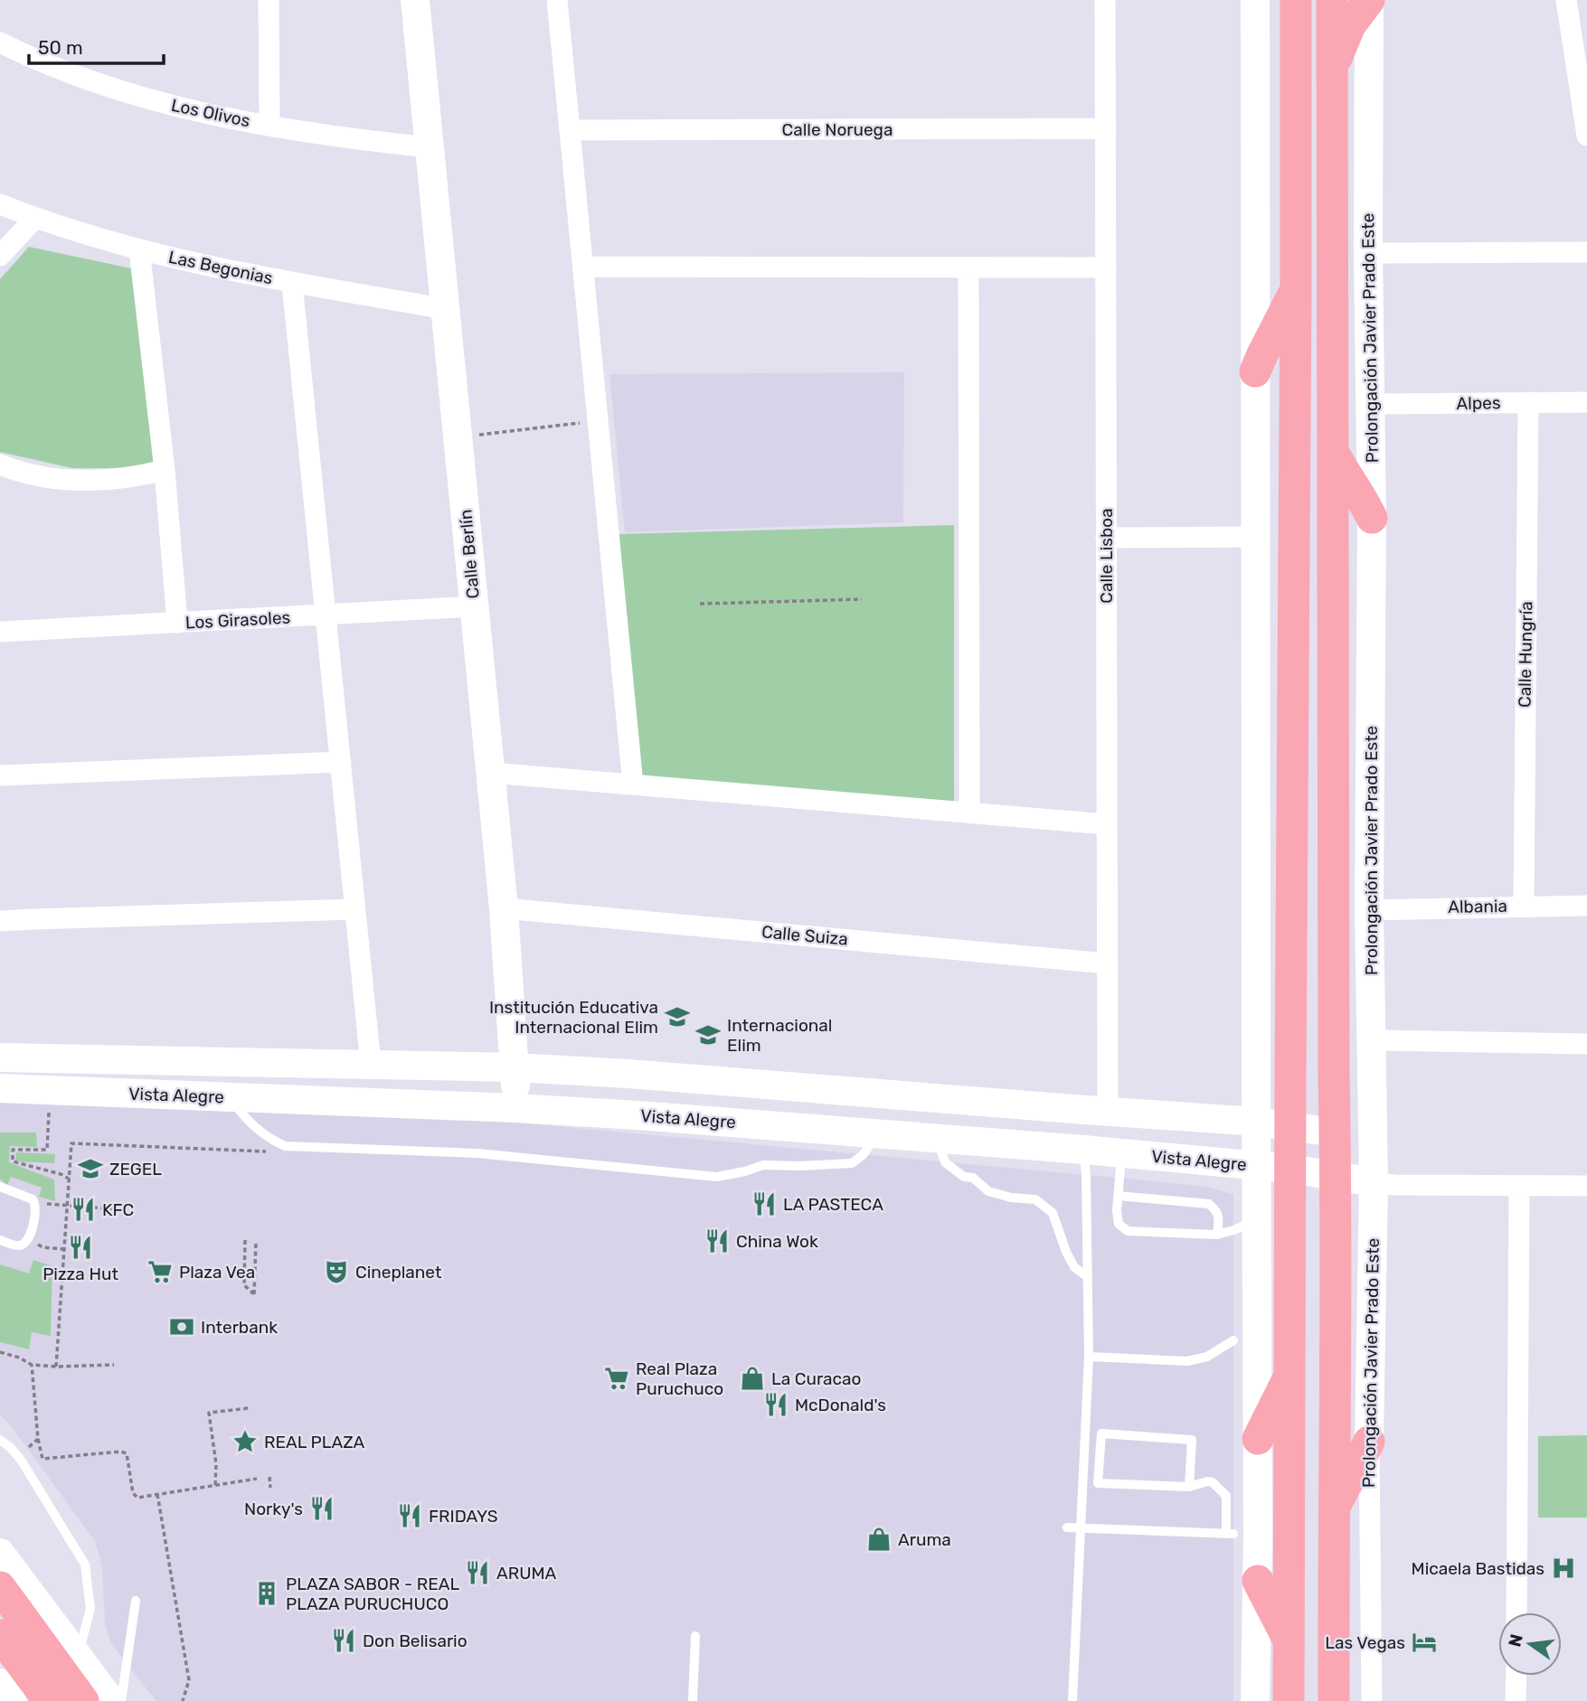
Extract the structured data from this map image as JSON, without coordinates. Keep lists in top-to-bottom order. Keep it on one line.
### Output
{"streets":{"main road":["Prolongación Javier Prado Este"],"street":["Los Olivos","Calle Noruega","Las Begonias","Alpes","Calle Berlín","Calle Lisboa","Los Girasoles","Calle Hungría","Albania","Calle Suiza","Vista Alegre"]},"crossings":[["Los Olivos","Calle Berlín"],["Calle Noruega","Calle Lisboa"],["Las Begonias","Calle Berlín"],["Prolongación Javier Prado Este","Alpes"],["Prolongación Javier Prado Este","Albania"],["Prolongación Javier Prado Este","Vista Alegre"],["Alpes","Calle Hungría"],["Calle Berlín","Los Girasoles"],["Calle Berlín","Calle Suiza"],["Calle Berlín","Vista Alegre"],["Calle Lisboa","Calle Suiza"],["Calle Lisboa","Vista Alegre"],["Calle Hungría","Albania"]],"places":{"school or university":["Institución Educativa Internacional Elim","Internacional Elim","ZEGEL"],"restaurant":["LA PASTECA","KFC","China Wok","Pizza Hut","McDonald's","Norky's","FRIDAYS","ARUMA","Don Belisario"],"supermarket":["Plaza Vea","Real Plaza Puruchuco"],"theatre":["Cineplanet"],"bank":["Interbank"],"shop":["La Curacao","Aruma"],"place":["REAL PLAZA"],"hospital":["Micaela Bastidas"],"building":["PLAZA SABOR - REAL PLAZA PURUCHUCO"],"hotel":["Las Vegas"]},"scale_bar":"50 m","north":"left"}
